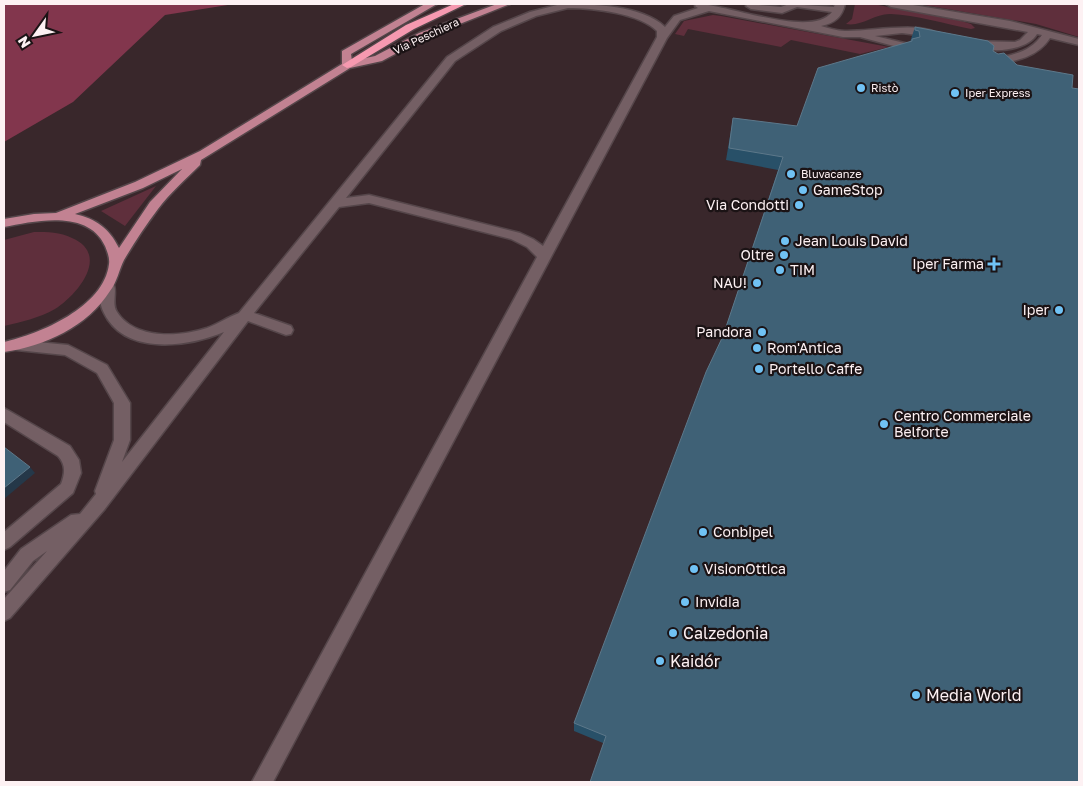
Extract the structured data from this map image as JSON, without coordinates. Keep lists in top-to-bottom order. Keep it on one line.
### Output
{"streets":{"main road":["Via Peschiera"]},"places":{"other":["Ristò","Iper Express","Bluvacanze","GameStop","Via Condotti","Jean Louis David","Oltre","TIM","NAU!","Iper","Pandora","Rom'Antica","Portello Caffe","Centro Commerciale Belforte","Conbipel","VisionOttica","Invidia","Calzedonia","Kaidór","Media World"],"health":["Iper Farma"]},"north":"bottom left"}
